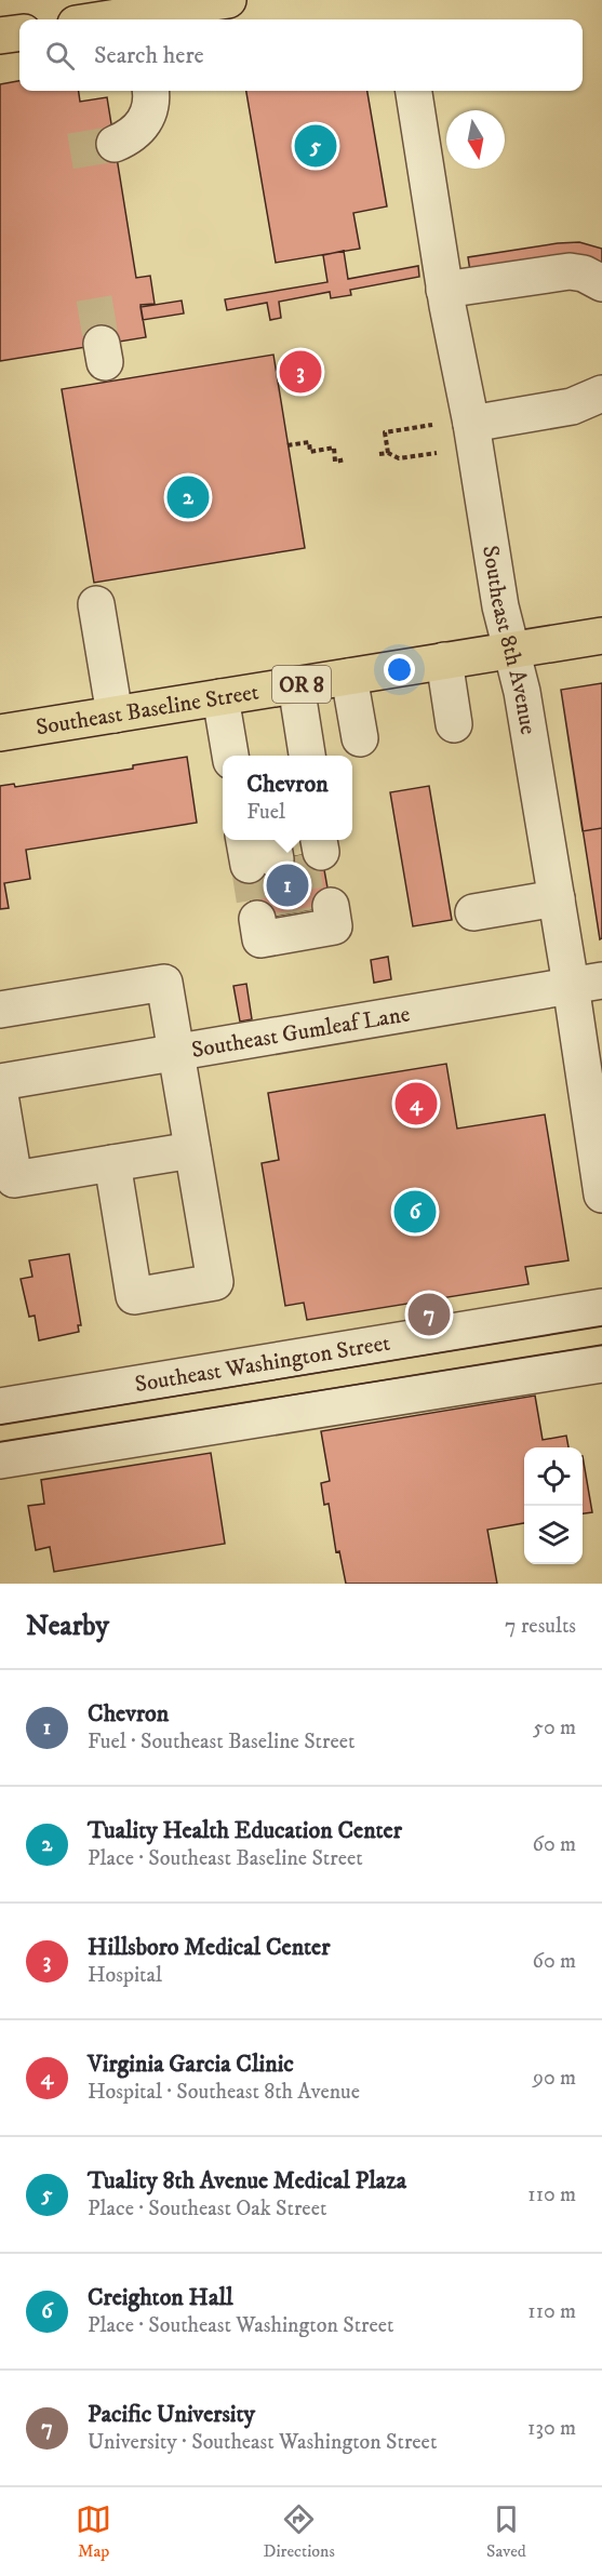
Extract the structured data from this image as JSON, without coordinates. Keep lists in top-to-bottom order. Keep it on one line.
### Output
{"streets":{"highway":["OR 8","Southeast Baseline Street"],"street":["Southeast 8th Avenue","Southeast Gumleaf Lane","Southeast Washington Street"]},"crossings":[["Southeast 8th Avenue","Southeast Baseline Street"],["Southeast 8th Avenue","Southeast Gumleaf Lane"]],"north":"bottom","page":{"search":"Search here","pins":["5","3","2","1","4","6","7"],"popup":["Chevron","Fuel"],"heading":["Nearby","7 results"],"list":[{"mark":"1","name":"Chevron","note":"Fuel · Southeast Baseline Street","value":"50 m"},{"mark":"2","name":"Tuality Health Education Center","note":"Place · Southeast Baseline Street","value":"60 m"},{"mark":"3","name":"Hillsboro Medical Center","note":"Hospital","value":"60 m"},{"mark":"4","name":"Virginia Garcia Clinic","note":"Hospital · Southeast 8th Avenue","value":"90 m"},{"mark":"5","name":"Tuality 8th Avenue Medical Plaza","note":"Place · Southeast Oak Street","value":"110 m"},{"mark":"6","name":"Creighton Hall","note":"Place · Southeast Washington Street","value":"110 m"},{"mark":"7","name":"Pacific University","note":"University · Southeast Washington Street","value":"130 m"}],"nav":["Map","Directions","Saved"]}}
